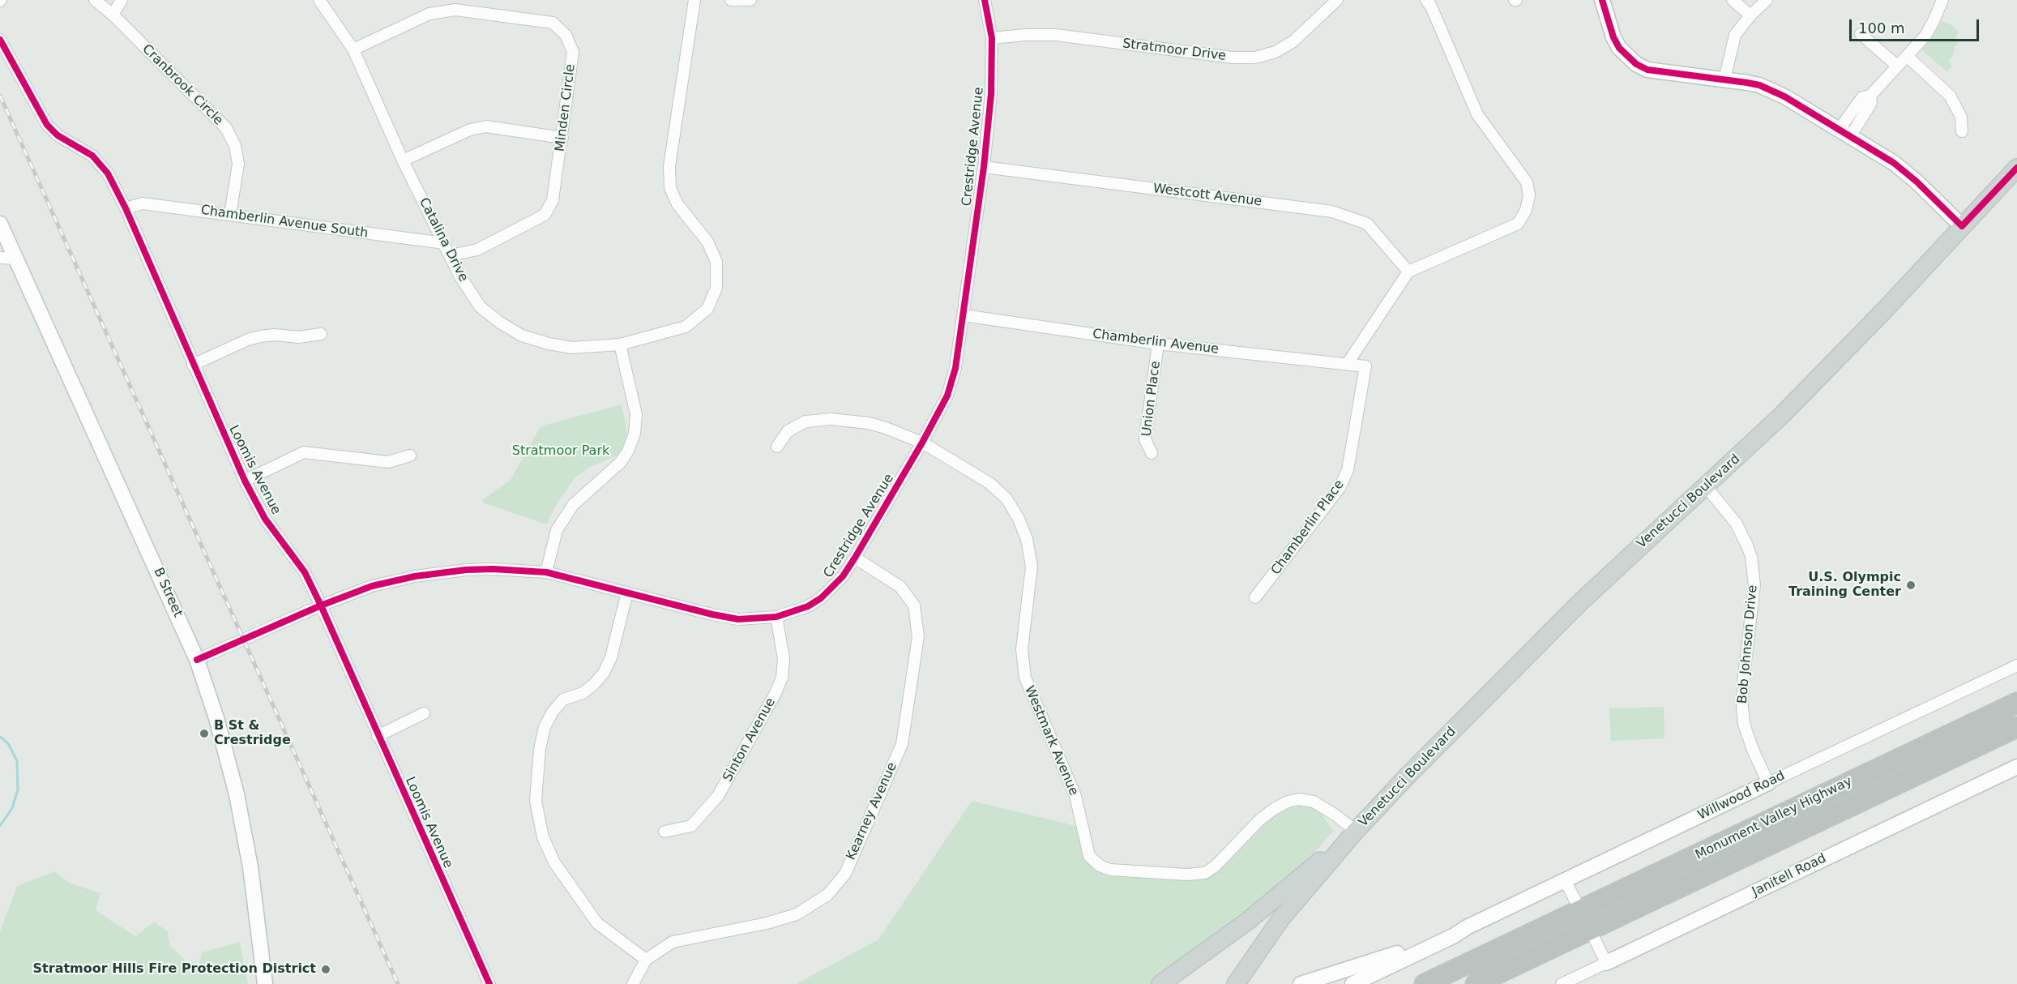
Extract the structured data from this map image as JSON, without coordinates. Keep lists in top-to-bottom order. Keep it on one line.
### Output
{"streets":{"highway":["Monument Valley Highway"],"main road":["Venetucci Boulevard","B Street","Willwood Road","Janitell Road"],"street":["Stratmoor Drive","Cranbrook Circle","Minden Circle","Crestridge Avenue","Westcott Avenue","Chamberlin Avenue South","Catalina Drive","Chamberlin Avenue","Union Place","Loomis Avenue","Chamberlin Place","Bob Johnson Drive","Sinton Avenue","Westmark Avenue","Kearney Avenue"]},"crossings":[["Stratmoor Drive","Crestridge Avenue"],["Cranbrook Circle","Chamberlin Avenue South"],["Minden Circle","Catalina Drive"],["Crestridge Avenue","Westcott Avenue"],["Crestridge Avenue","Chamberlin Avenue"],["Crestridge Avenue","Loomis Avenue"],["Crestridge Avenue","B Street"],["Crestridge Avenue","Sinton Avenue"],["Crestridge Avenue","Westmark Avenue"],["Crestridge Avenue","Kearney Avenue"],["Chamberlin Avenue South","Catalina Drive"],["Chamberlin Avenue South","Loomis Avenue"],["Chamberlin Avenue","Union Place"],["Chamberlin Avenue","Chamberlin Place"],["Venetucci Boulevard","Bob Johnson Drive"],["Venetucci Boulevard","Westmark Avenue"],["Bob Johnson Drive","Willwood Road"]],"parks":["Stratmoor Park"],"places":["U.S. Olympic Training Center","B St & Crestridge","Stratmoor Hills Fire Protection District"],"scale_bar":"100 m"}
